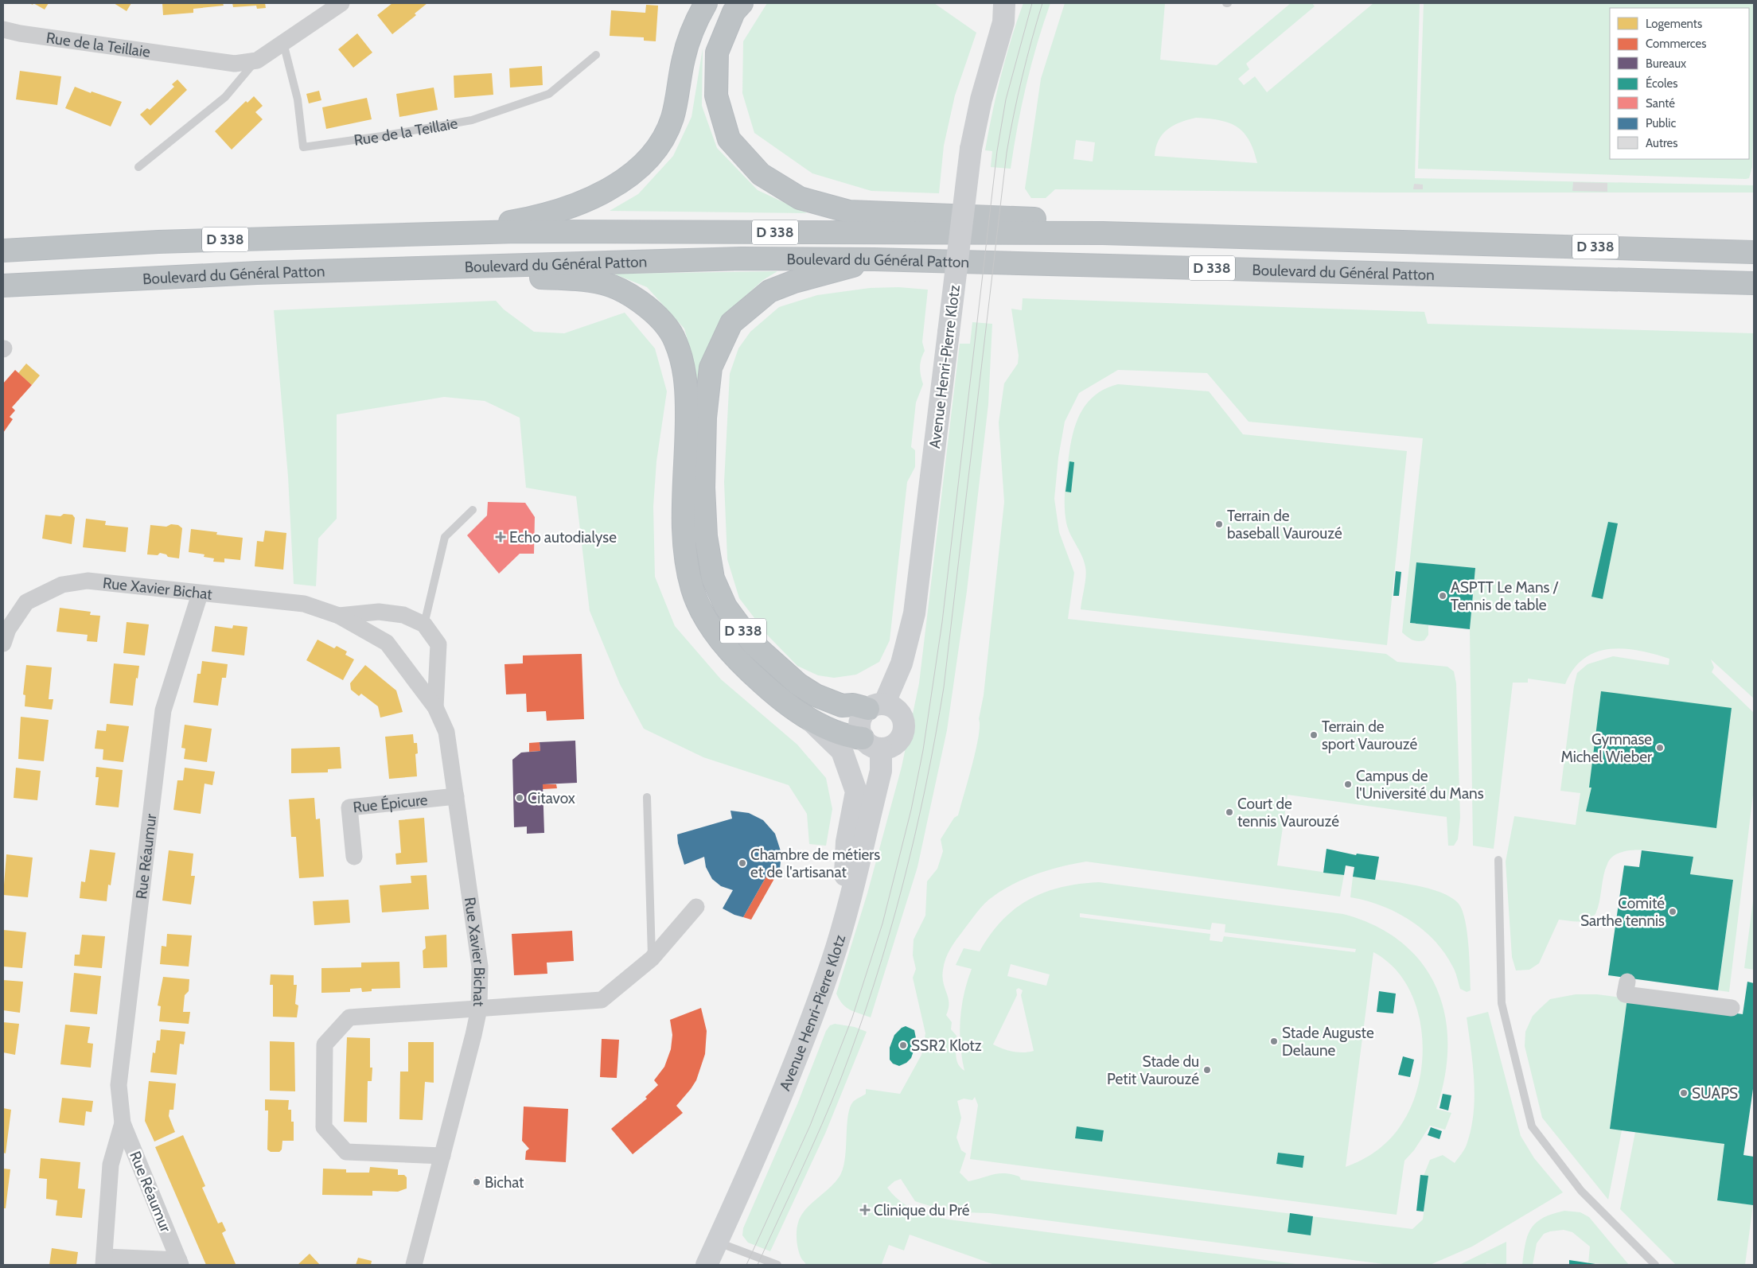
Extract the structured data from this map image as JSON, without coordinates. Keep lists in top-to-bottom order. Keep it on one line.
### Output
{"streets":{"highway":["D 338","Boulevard du Général Patton"],"street":["Rue de la Teillaie","Avenue Henri-Pierre Klotz","Rue Xavier Bichat","Rue Épicure","Rue Réaumur"]},"crossings":[["D 338","Boulevard du Général Patton"],["D 338","Avenue Henri-Pierre Klotz"],["Rue Xavier Bichat","Rue Épicure"],["Rue Xavier Bichat","Rue Réaumur"]],"places":{"other":["Terrain de baseball Vaurouzé","ASPTT Le Mans / Tennis de table","Terrain de sport Vaurouzé","Gymnase Michel Wieber","Campus de l'Université du Mans","Citavox","Court de tennis Vaurouzé","Chambre de métiers et de l'artisanat","Comité Sarthe tennis","Stade Auguste Delaune","SSR2 Klotz","Stade du Petit Vaurouzé","SUAPS","Bichat"],"health":["Echo autodialyse","Clinique du Pré"]},"legend":["Logements","Commerces","Bureaux","Écoles","Santé","Public","Autres"]}
